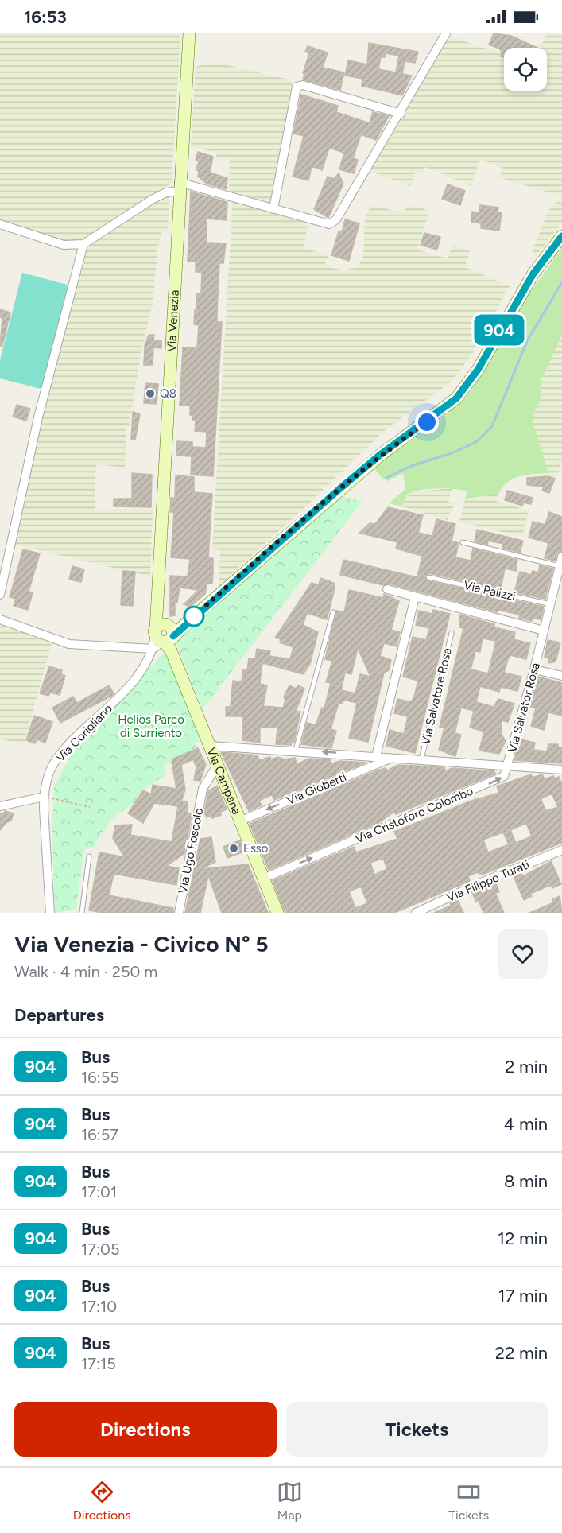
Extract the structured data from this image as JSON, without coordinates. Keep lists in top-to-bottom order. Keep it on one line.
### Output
{"streets":{"main road":["Via Venezia","Via Campana"],"street":["Via Salvator Rosa","Via Corigliano","Via Gioberti","Via Cristoforo Colombo","Via Ugo Foscolo","Via Filippo Turati"],"lane":["Via Palizzi","Via Salvatore Rosa"]},"crossings":[["Via Venezia","Via Campana"],["Via Palizzi","Via Salvator Rosa"],["Via Salvatore Rosa","Via Salvator Rosa"],["Via Salvator Rosa","Via Campana"],["Via Salvator Rosa","Via Gioberti"],["Via Salvator Rosa","Via Cristoforo Colombo"],["Via Corigliano","Via Campana"],["Via Campana","Via Gioberti"],["Via Campana","Via Cristoforo Colombo"],["Via Campana","Via Ugo Foscolo"]],"one_way":["Via Gioberti","Via Cristoforo Colombo"],"parks":["Helios Parco di Surriento"],"places":["Q8","Esso"],"lines":["bus line 904"],"page":{"status":"16:53","on_map":"904","heading":[["Via Venezia - Civico N° 5","Walk · 4 min · 250 m"],"Departures"],"list":[{"mark":"904","name":"Bus","note":"16:55","value":"2 min"},{"mark":"904","name":"Bus","note":"16:57","value":"4 min"},{"mark":"904","name":"Bus","note":"17:01","value":"8 min"},{"mark":"904","name":"Bus","note":"17:05","value":"12 min"},{"mark":"904","name":"Bus","note":"17:10","value":"17 min"},{"mark":"904","name":"Bus","note":"17:15","value":"22 min"}],"buttons":["Directions","Tickets"],"tabs":["Directions","Map","Tickets"]}}
